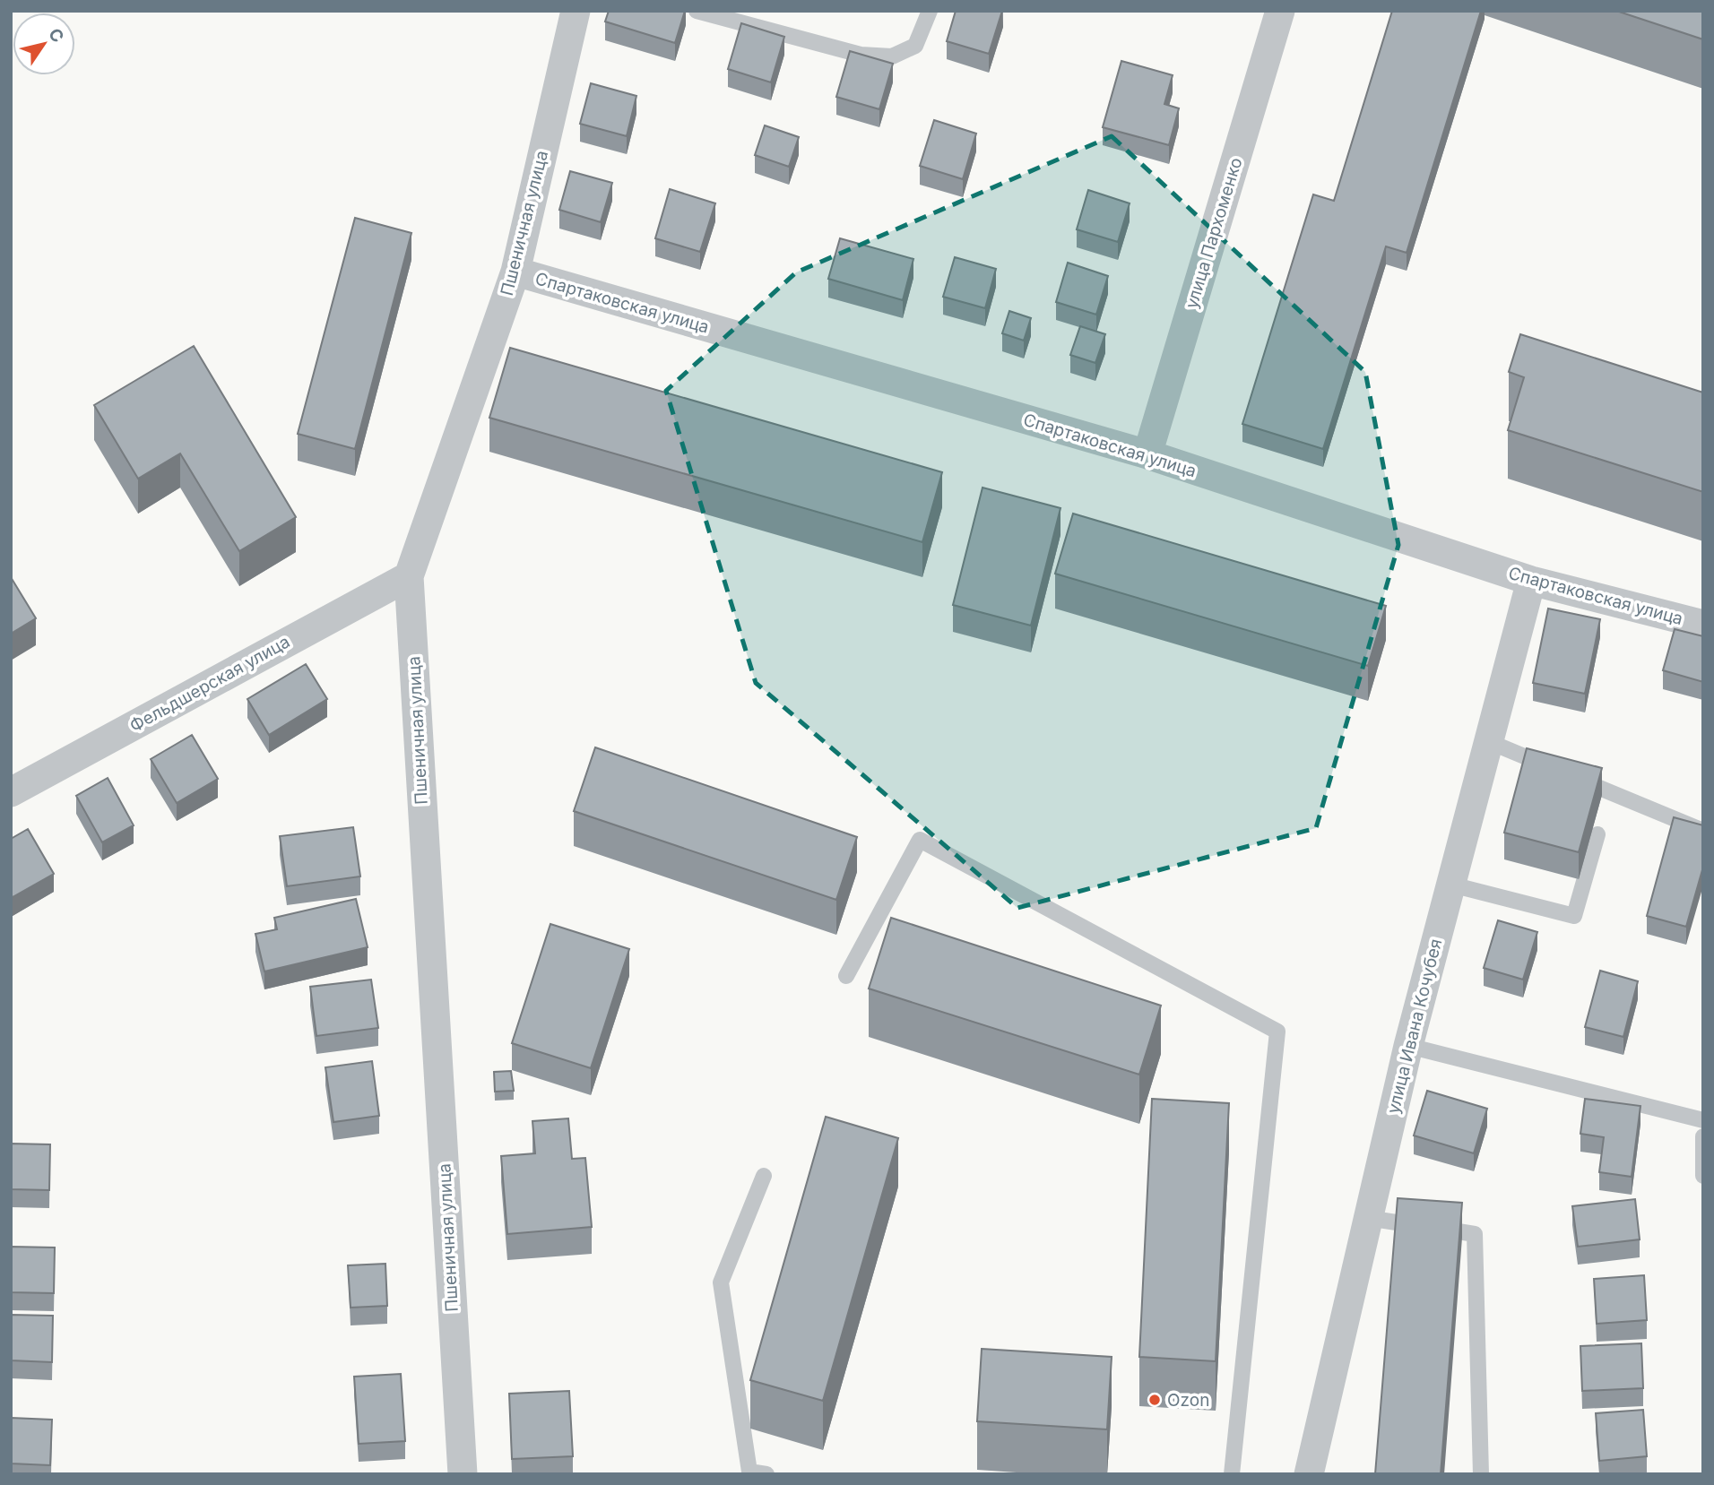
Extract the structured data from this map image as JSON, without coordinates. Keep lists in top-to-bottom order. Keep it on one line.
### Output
{"streets":{"street":["Пшеничная улица","улица Пархоменко","Спартаковская улица","Фельдшерская улица","улица Ивана Кочубея"]},"crossings":[["Пшеничная улица","Спартаковская улица"],["Пшеничная улица","Фельдшерская улица"],["улица Пархоменко","Спартаковская улица"],["Спартаковская улица","улица Ивана Кочубея"]],"places":["Ozon"],"north":"top right"}
